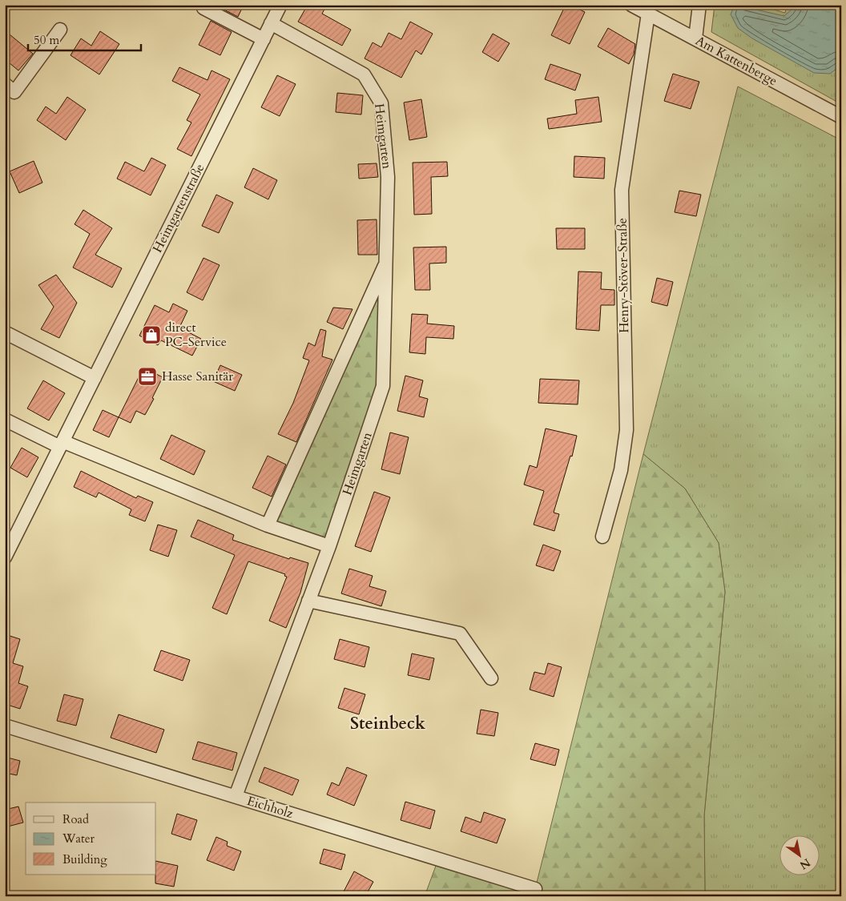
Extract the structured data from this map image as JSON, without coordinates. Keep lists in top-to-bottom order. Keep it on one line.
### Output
{"streets":{"street":["Am Kattenberge","Heimgarten","Heimgartenstraße","Henry-Stöver-Straße","Eichholz"]},"crossings":[["Am Kattenberge","Henry-Stöver-Straße"],["Heimgarten","Heimgartenstraße"],["Heimgarten","Eichholz"]],"districts":["Steinbeck"],"places":{"shop":["direct PC-Service"],"office":["Hasse Sanitär"]},"legend":["Road","Water","Building"],"scale_bar":"50 m","north":"bottom right"}
